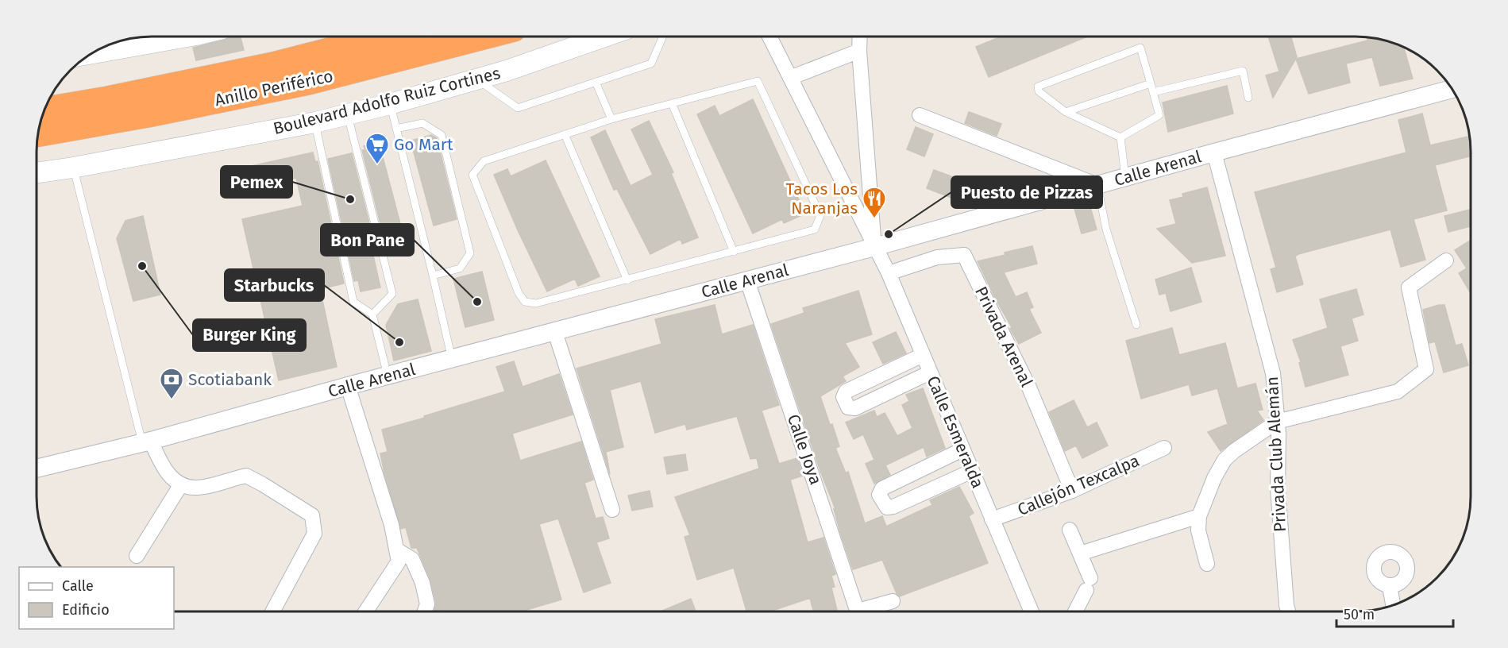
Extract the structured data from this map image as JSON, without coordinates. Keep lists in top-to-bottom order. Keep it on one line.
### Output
{"streets":{"highway":["Anillo Periférico"],"main road":["Boulevard Adolfo Ruiz Cortines"],"street":["Calle Arenal","Privada Arenal","Calle Esmeralda","Calle Joya","Privada Club Alemán","Callejón Texcalpa"]},"crossings":[["Calle Arenal","Calle Esmeralda"],["Calle Arenal","Calle Joya"],["Calle Arenal","Privada Club Alemán"],["Privada Arenal","Calle Esmeralda"],["Privada Arenal","Callejón Texcalpa"],["Calle Esmeralda","Callejón Texcalpa"]],"places":{"supermarket":["Go Mart"],"other":["Pemex","Puesto de Pizzas","Burger King","Bon Pane","Starbucks"],"restaurant":["Tacos Los Naranjas"],"bank":["Scotiabank"]},"legend":["Calle","Edificio"],"scale_bar":"50 m"}
